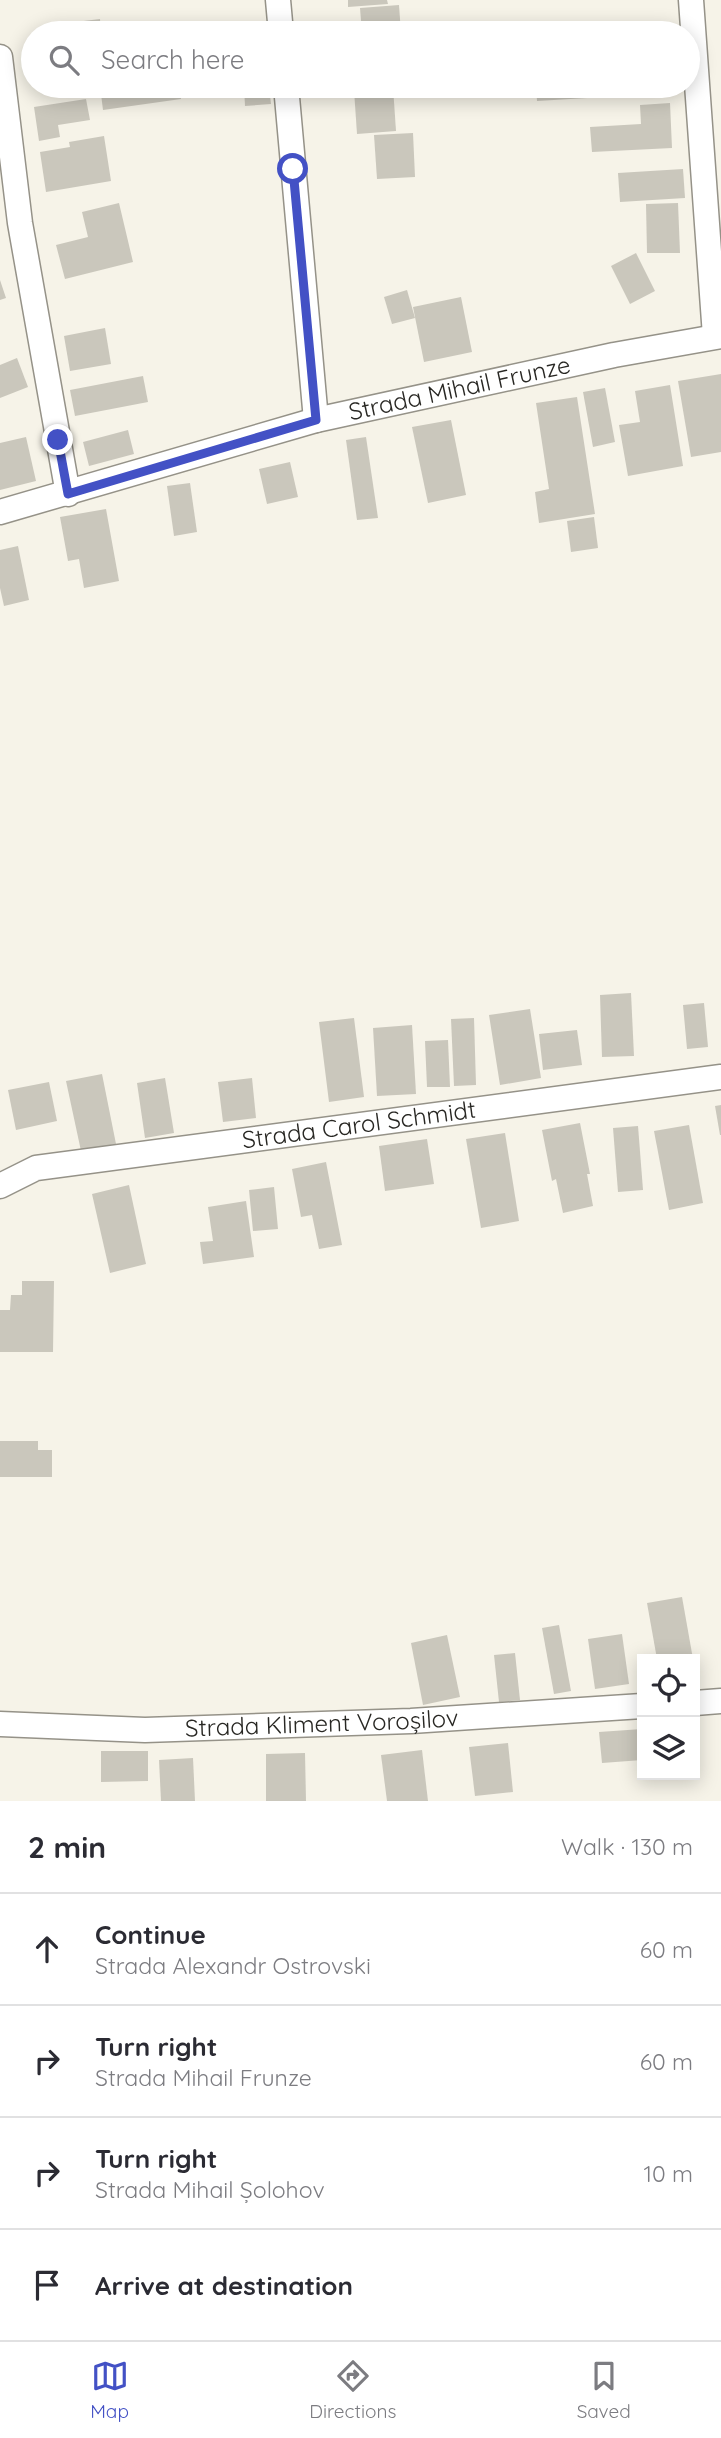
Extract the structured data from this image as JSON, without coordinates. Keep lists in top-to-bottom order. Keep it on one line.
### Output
{"streets":{"street":["Strada Mihail Frunze","Strada Carol Schmidt","Strada Kliment Voroșilov"]},"page":{"search":"Search here","heading":["2 min","Walk · 130 m"],"list":[["Continue","Strada Alexandr Ostrovski","60 m"],["Turn right","Strada Mihail Frunze","60 m"],["Turn right","Strada Mihail Șolohov","10 m"],"Arrive at destination"],"nav":["Map","Directions","Saved"]}}
